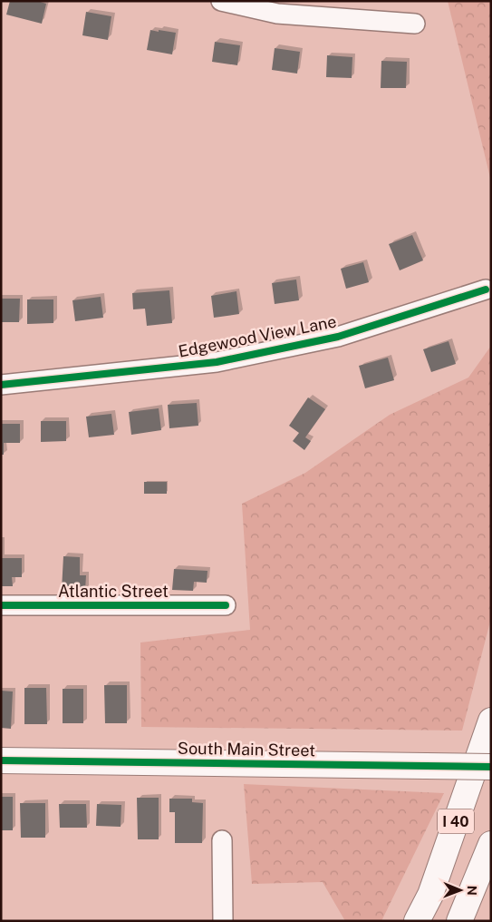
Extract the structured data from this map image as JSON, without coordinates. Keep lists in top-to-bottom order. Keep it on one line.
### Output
{"streets":{"main road":["South Main Street","I 40"],"street":["Edgewood View Lane","Atlantic Street"]},"north":"right"}
